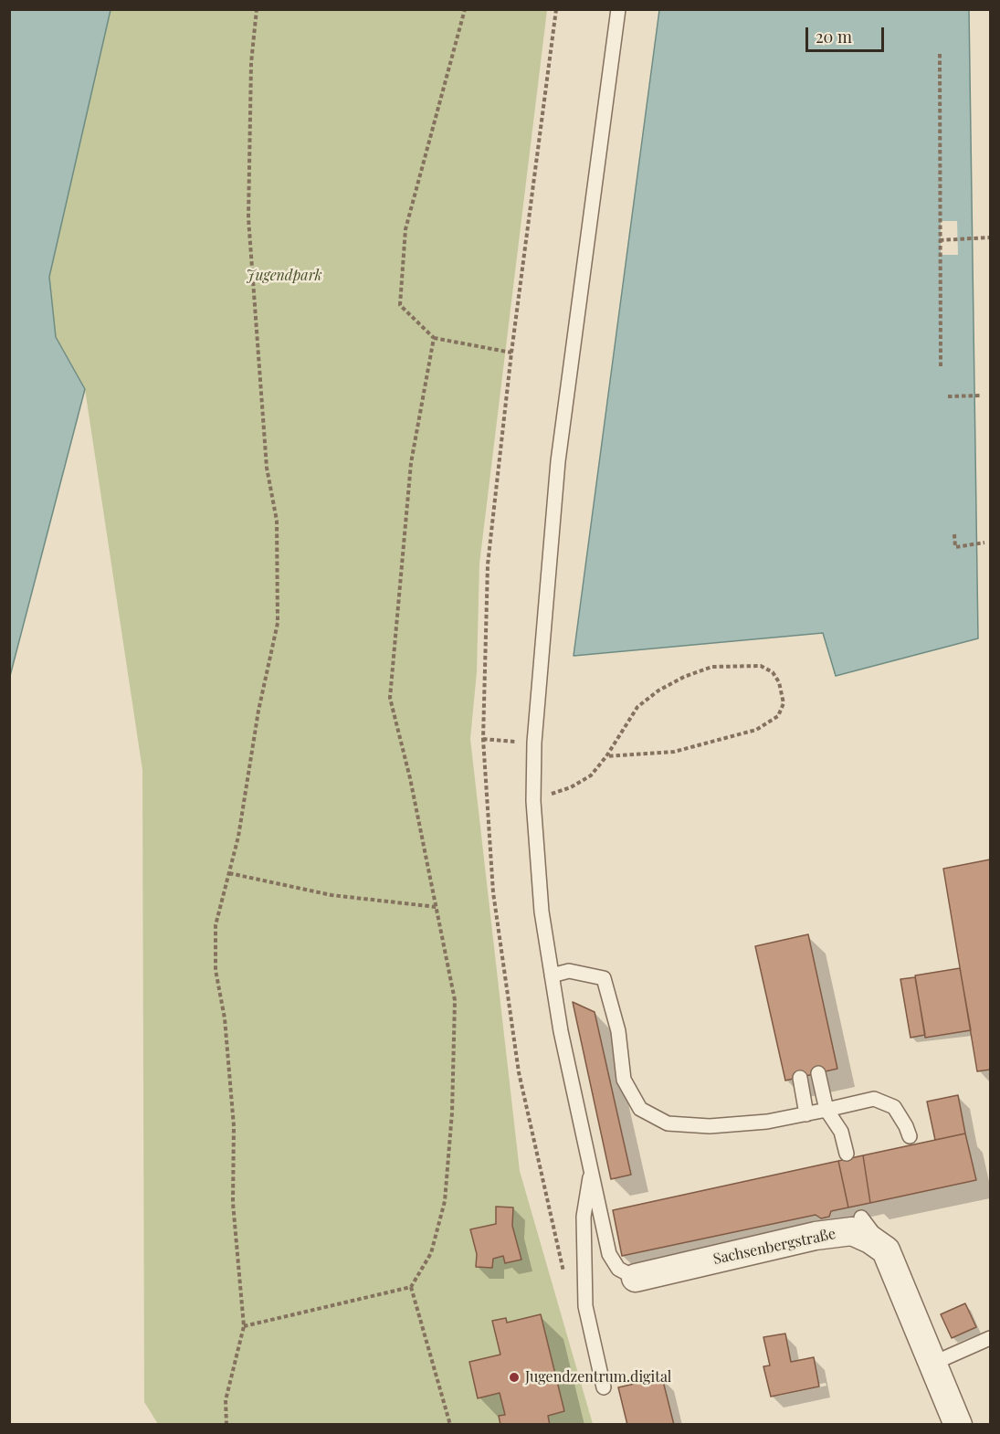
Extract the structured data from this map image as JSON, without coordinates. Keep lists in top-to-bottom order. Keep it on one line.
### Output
{"streets":{"street":["Sachsenbergstraße"]},"parks":["Jugendpark"],"places":["Jugendzentrum.digital"],"scale_bar":"20 m"}
